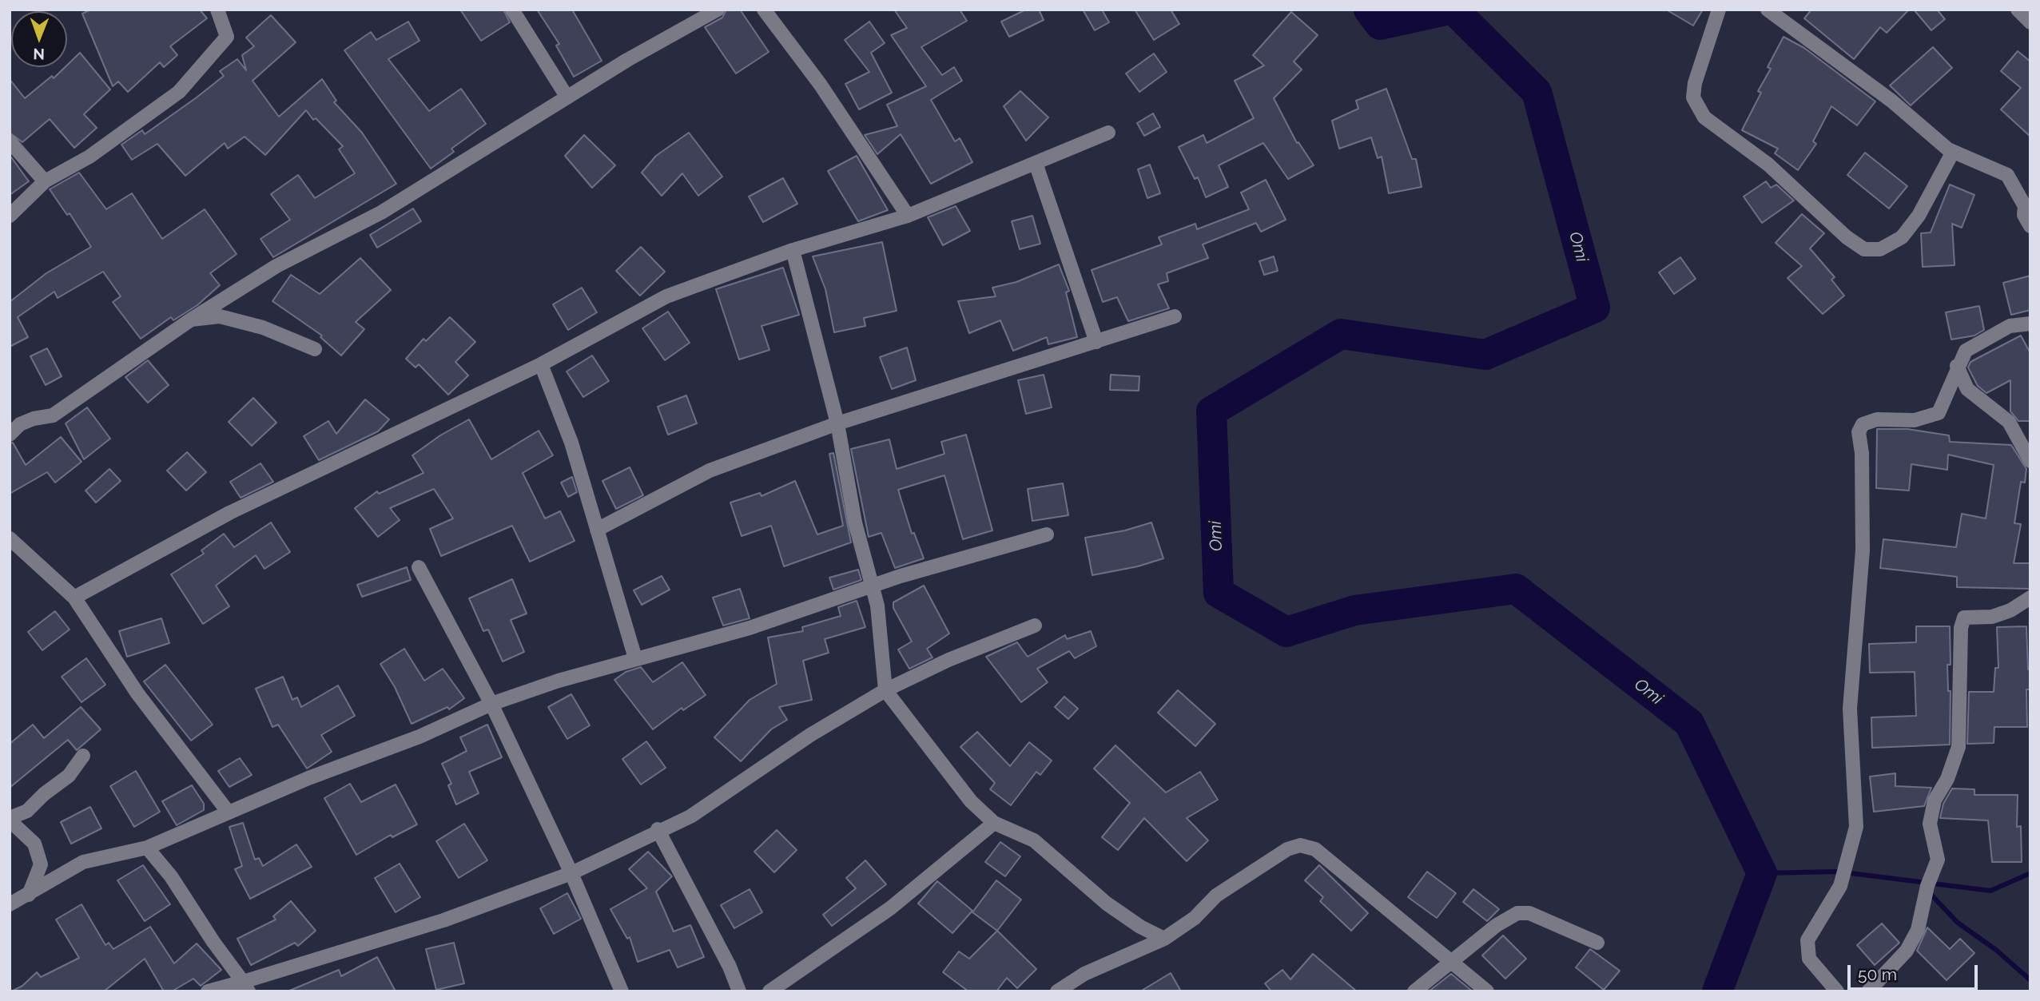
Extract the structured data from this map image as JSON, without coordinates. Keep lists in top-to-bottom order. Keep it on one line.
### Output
{"water":["Omi"],"scale_bar":"50 m","north":"bottom"}
